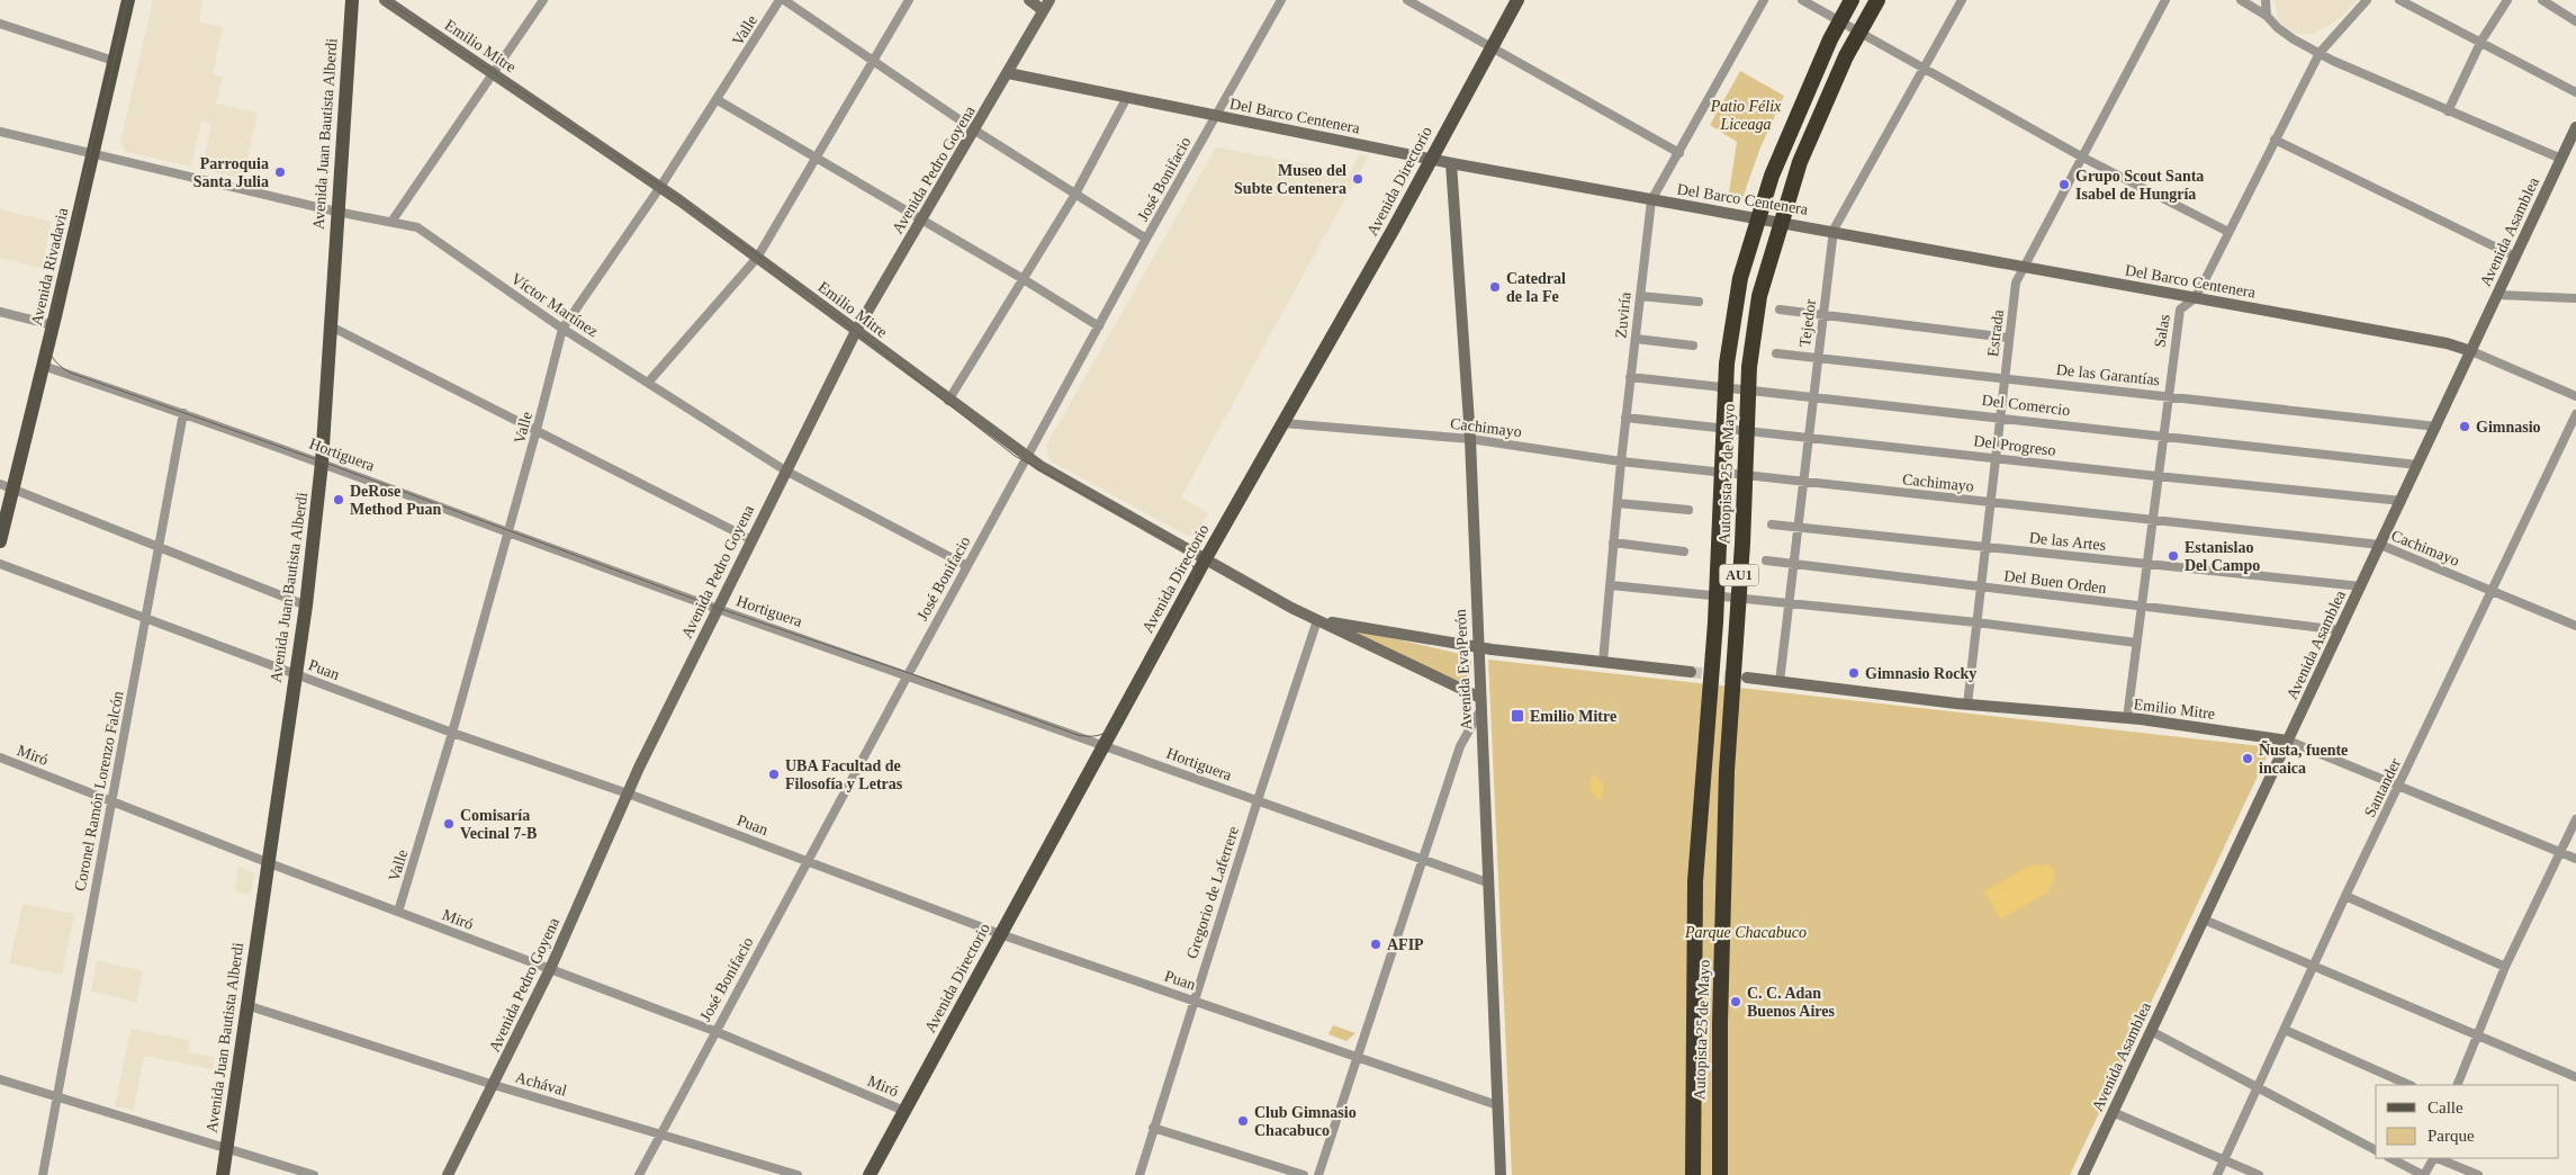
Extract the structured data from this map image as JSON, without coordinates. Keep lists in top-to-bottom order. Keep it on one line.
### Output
{"streets":{"highway":["Autopista 25 de Mayo","AU1"],"main road":["Avenida Juan Bautista Alberdi","Avenida Directorio","Avenida Rivadavia"],"street":["Valle","Emilio Mitre","Del Barco Centenera","Avenida Pedro Goyena","José Bonifacio","Avenida Asamblea","Víctor Martínez","Zuviría","Tejedor","Salas","Estrada","De las Garantías","Del Comercio","Cachimayo","Del Progreso","Hortiguera","De las Artes","Del Buen Orden","Puan","Avenida Eva Perón","Miró","Santander","Coronel Ramón Lorenzo Falcón","Gregorio de Laferrere","Achával"]},"crossings":[["Valle","Emilio Mitre"],["Valle","Víctor Martínez"],["Valle","Hortiguera"],["Valle","Puan"],["Valle","Miró"],["Emilio Mitre","Avenida Pedro Goyena"],["Emilio Mitre","José Bonifacio"],["Emilio Mitre","Avenida Directorio"],["Emilio Mitre","Avenida Asamblea"],["Emilio Mitre","Zuviría"],["Emilio Mitre","Tejedor"],["Emilio Mitre","Salas"],["Emilio Mitre","Estrada"],["Emilio Mitre","Avenida Eva Perón"],["Emilio Mitre","Santander"],["Emilio Mitre","Gregorio de Laferrere"],["Del Barco Centenera","Avenida Pedro Goyena"],["Del Barco Centenera","José Bonifacio"],["Del Barco Centenera","Avenida Directorio"],["Del Barco Centenera","Avenida Asamblea"],["Del Barco Centenera","Zuviría"],["Del Barco Centenera","Tejedor"],["Del Barco Centenera","Salas"],["Del Barco Centenera","Estrada"],["Del Barco Centenera","Avenida Eva Perón"],["Avenida Juan Bautista Alberdi","Víctor Martínez"],["Avenida Juan Bautista Alberdi","Hortiguera"],["Avenida Juan Bautista Alberdi","Puan"],["Avenida Juan Bautista Alberdi","Miró"],["Avenida Juan Bautista Alberdi","Achával"],["Avenida Pedro Goyena","Víctor Martínez"],["Avenida Pedro Goyena","Hortiguera"],["Avenida Pedro Goyena","Puan"],["Avenida Pedro Goyena","Miró"],["Avenida Pedro Goyena","Achával"],["José Bonifacio","Víctor Martínez"],["José Bonifacio","Hortiguera"],["José Bonifacio","Puan"],["José Bonifacio","Miró"],["José Bonifacio","Achával"],["Avenida Directorio","Cachimayo"],["Avenida Directorio","Hortiguera"],["Avenida Directorio","Puan"],["Avenida Directorio","Miró"],["Avenida Asamblea","De las Garantías"],["Avenida Asamblea","Del Comercio"],["Avenida Asamblea","Cachimayo"],["Avenida Asamblea","Del Progreso"],["Avenida Asamblea","De las Artes"],["Avenida Asamblea","Del Buen Orden"],["Avenida Rivadavia","Víctor Martínez"],["Avenida Rivadavia","Hortiguera"],["Zuviría","Del Comercio"],["Zuviría","Cachimayo"],["Zuviría","Del Progreso"],["Tejedor","De las Garantías"],["Tejedor","Del Comercio"],["Tejedor","Cachimayo"],["Tejedor","Del Progreso"],["Tejedor","De las Artes"],["Tejedor","Del Buen Orden"],["Salas","De las Garantías"],["Salas","Del Comercio"],["Salas","Cachimayo"],["Salas","Del Progreso"],["Salas","De las Artes"],["Salas","Del Buen Orden"],["Estrada","De las Garantías"],["Estrada","Del Comercio"],["Estrada","Cachimayo"],["Estrada","Del Progreso"],["Estrada","De las Artes"],["Estrada","Del Buen Orden"],["Cachimayo","Avenida Eva Perón"],["Cachimayo","Santander"],["Hortiguera","Avenida Eva Perón"],["Hortiguera","Coronel Ramón Lorenzo Falcón"],["Hortiguera","Gregorio de Laferrere"],["Puan","Avenida Eva Perón"],["Puan","Coronel Ramón Lorenzo Falcón"],["Puan","Gregorio de Laferrere"],["Miró","Coronel Ramón Lorenzo Falcón"]],"parks":["Patio Félix Liceaga","Parque Chacabuco"],"places":{"other":["Parroquia Santa Julia","Museo del Subte Centenera","Grupo Scout Santa Isabel de Hungría","Catedral de la Fe","Gimnasio","DeRose Method Puan","Estanislao Del Campo","Gimnasio Rocky","Ñusta, fuente incaica","UBA Facultad de Filosofía y Letras","Comisaría Vecinal 7-B","AFIP","C. C. Adan Buenos Aires","Club Gimnasio Chacabuco"],"transit":["Emilio Mitre"]},"legend":["Calle","Parque"]}
